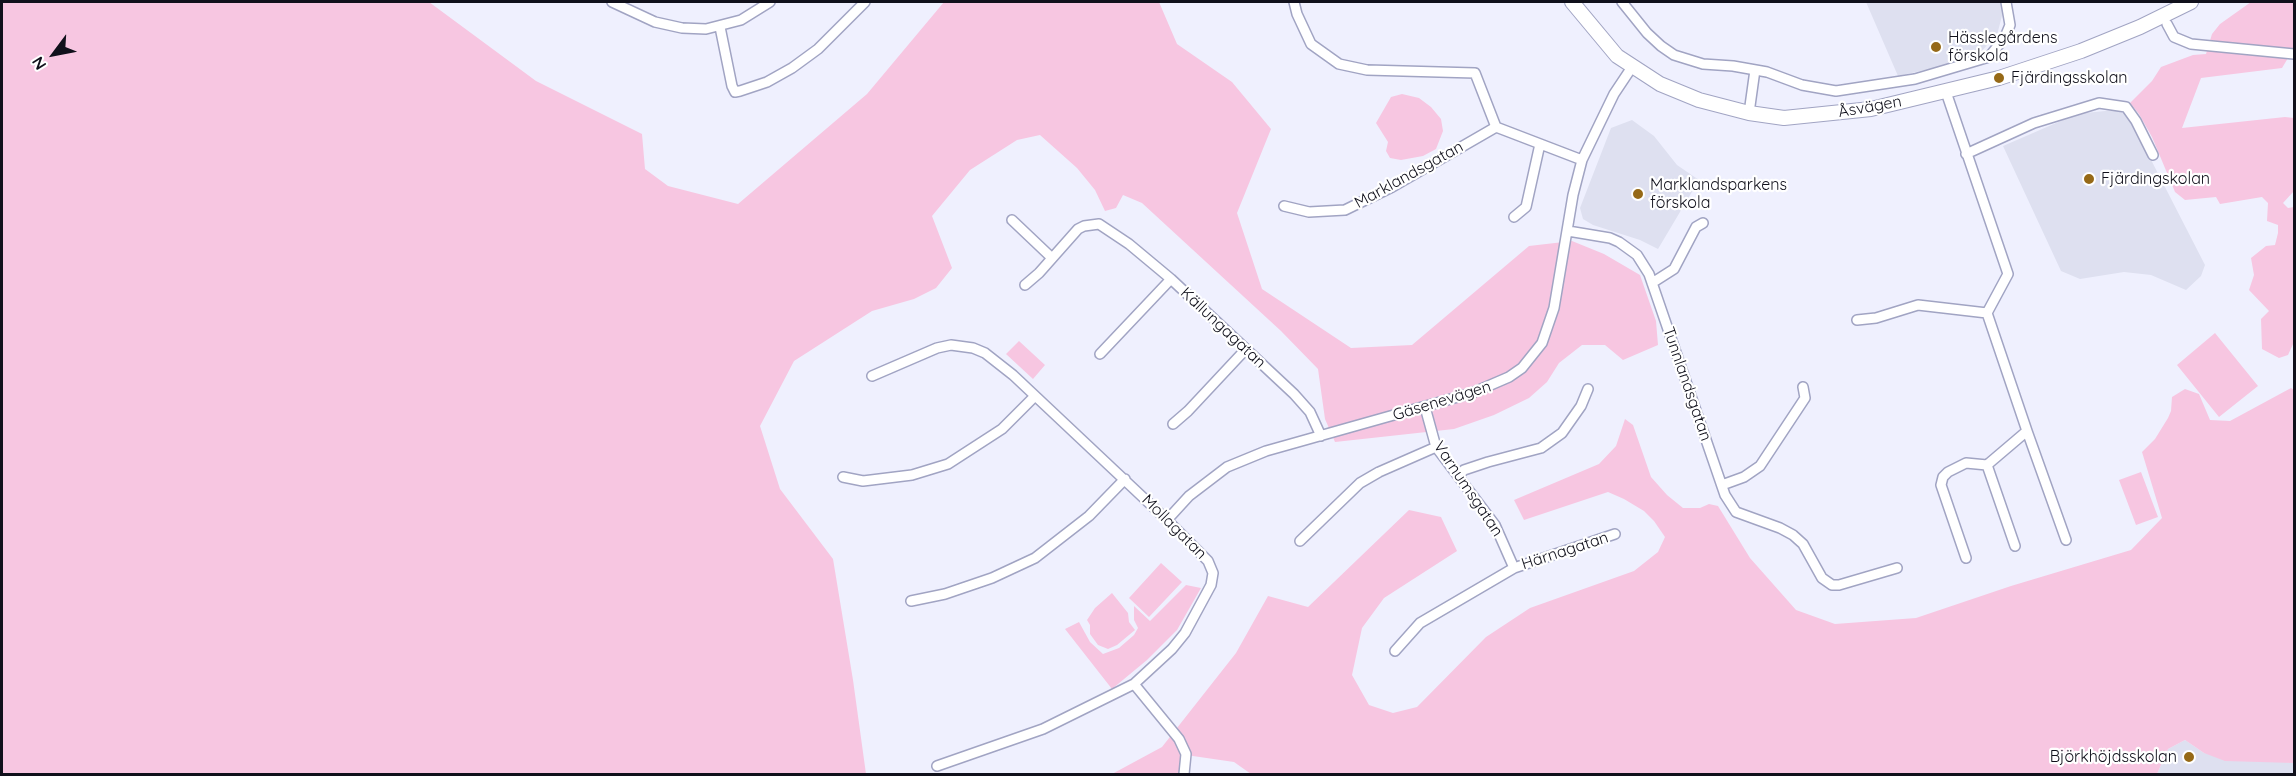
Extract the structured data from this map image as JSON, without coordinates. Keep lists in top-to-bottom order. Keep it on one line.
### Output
{"streets":{"street":["Åsvägen","Marklandsgatan","Källungagatan","Tunnlandsgatan","Gäsenevägen","Varnumsgatan","Mollagatan","Härnagatan"]},"crossings":[["Åsvägen","Gäsenevägen"],["Källungagatan","Gäsenevägen"],["Tunnlandsgatan","Gäsenevägen"],["Gäsenevägen","Varnumsgatan"],["Gäsenevägen","Mollagatan"],["Varnumsgatan","Härnagatan"]],"places":["Hässlegårdens förskola","Fjärdingsskolan","Fjärdingskolan","Marklandsparkens förskola","Björkhöjdsskolan"],"north":"bottom left"}
